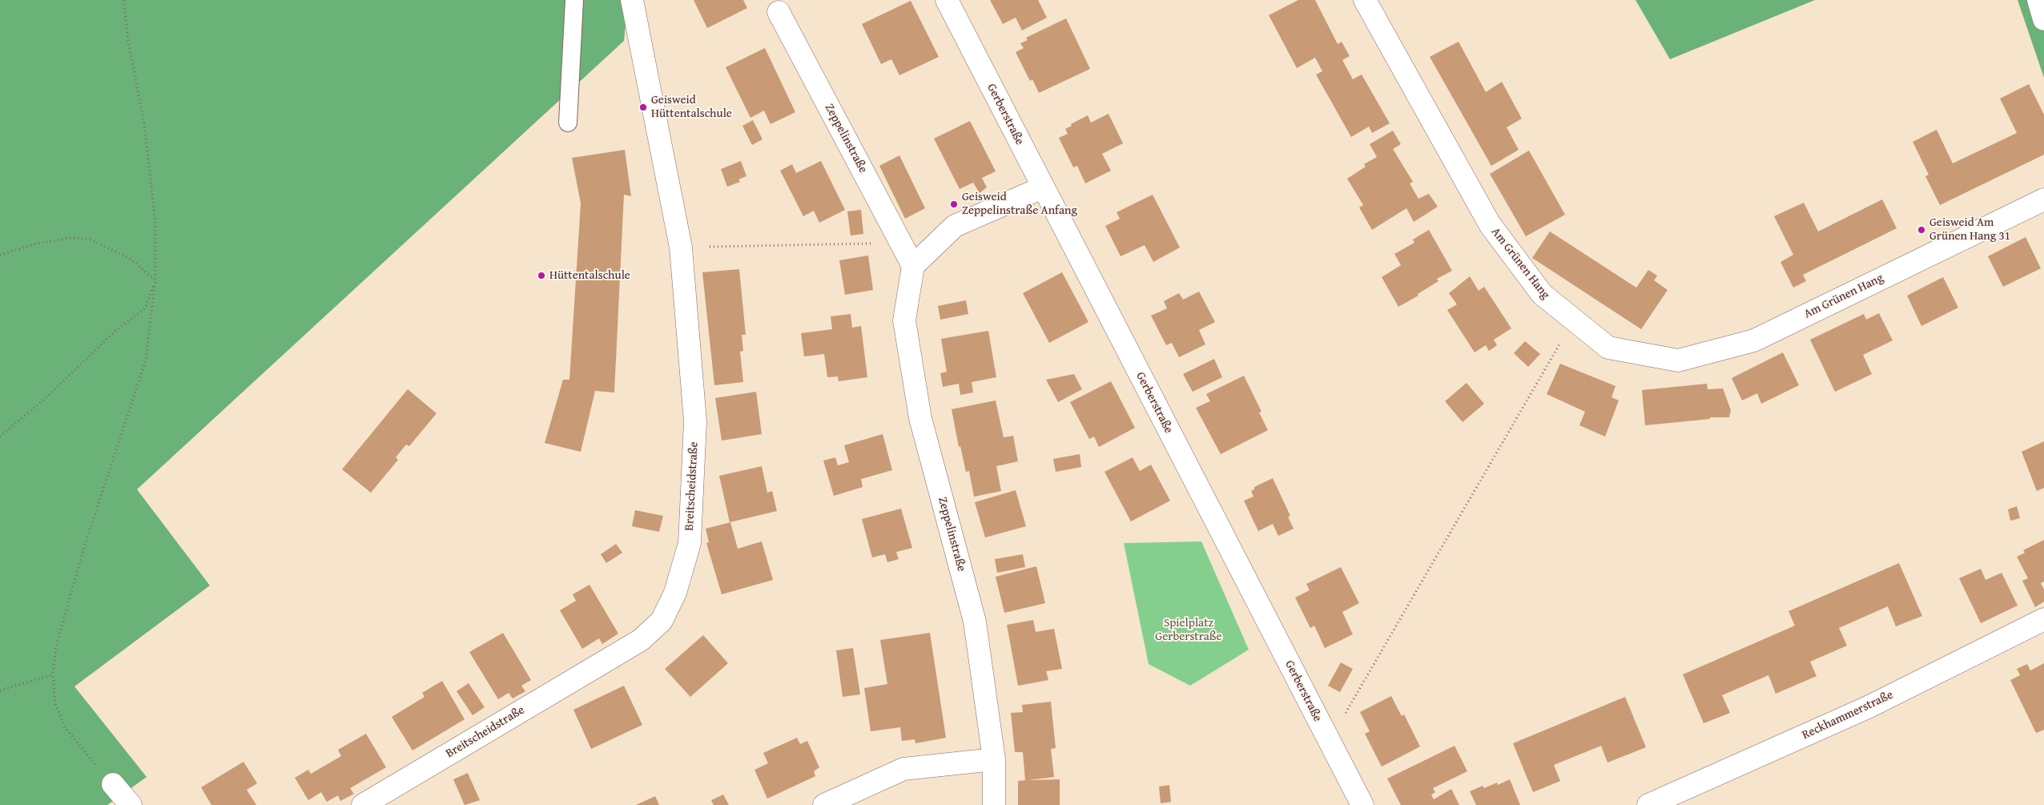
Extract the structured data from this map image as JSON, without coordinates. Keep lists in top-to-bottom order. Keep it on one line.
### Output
{"streets":{"street":["Gerberstraße","Zeppelinstraße","Am Grünen Hang","Breitscheidstraße","Reckhammerstraße"]},"parks":["Spielplatz Gerberstraße"],"places":["Geisweid Hüttentalschule","Geisweid Zeppelinstraße Anfang","Geisweid Am Grünen Hang 31","Hüttentalschule"]}
